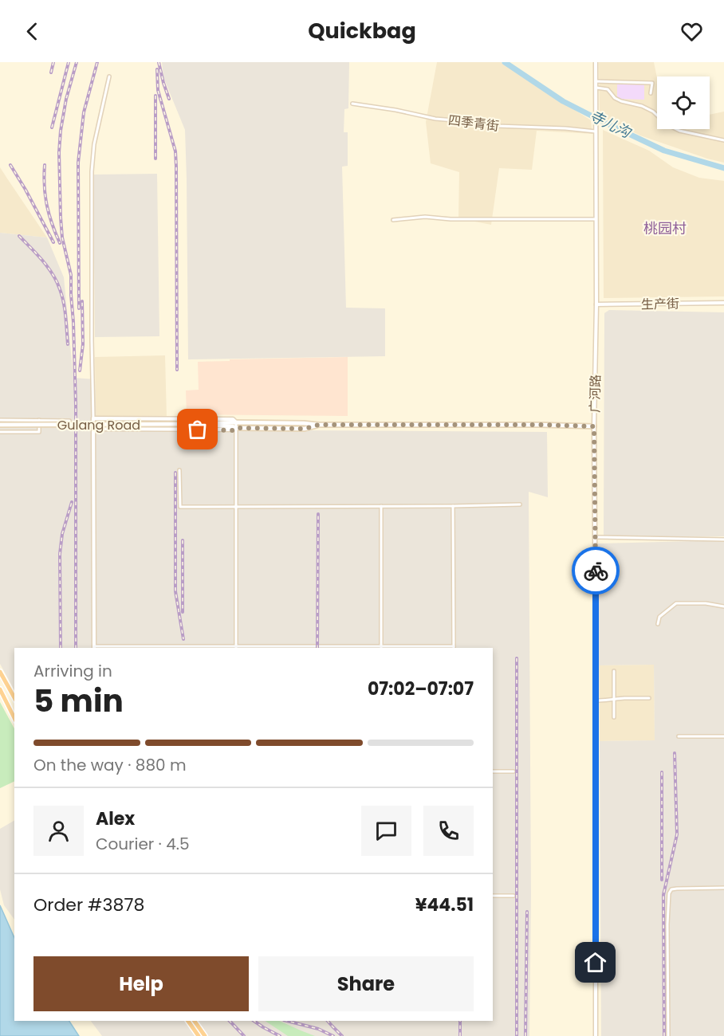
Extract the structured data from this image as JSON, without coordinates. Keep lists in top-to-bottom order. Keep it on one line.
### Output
{"streets":{"main road":["Gulang Road"],"street":["四季青街","生产街","广河路"]},"crossings":[["四季青街","广河路"],["生产街","广河路"],["广河路","Gulang Road"]],"districts":["桃园村"],"water":["寺儿沟"],"page":{"header":"Quickbag","heading":["5 min","Arriving in","07:02–07:07"],"panel":["Alex","Courier · 4.5","Order #3878","¥44.51"],"bar":"On the way · 880 m","buttons":["Help","Share"]}}
